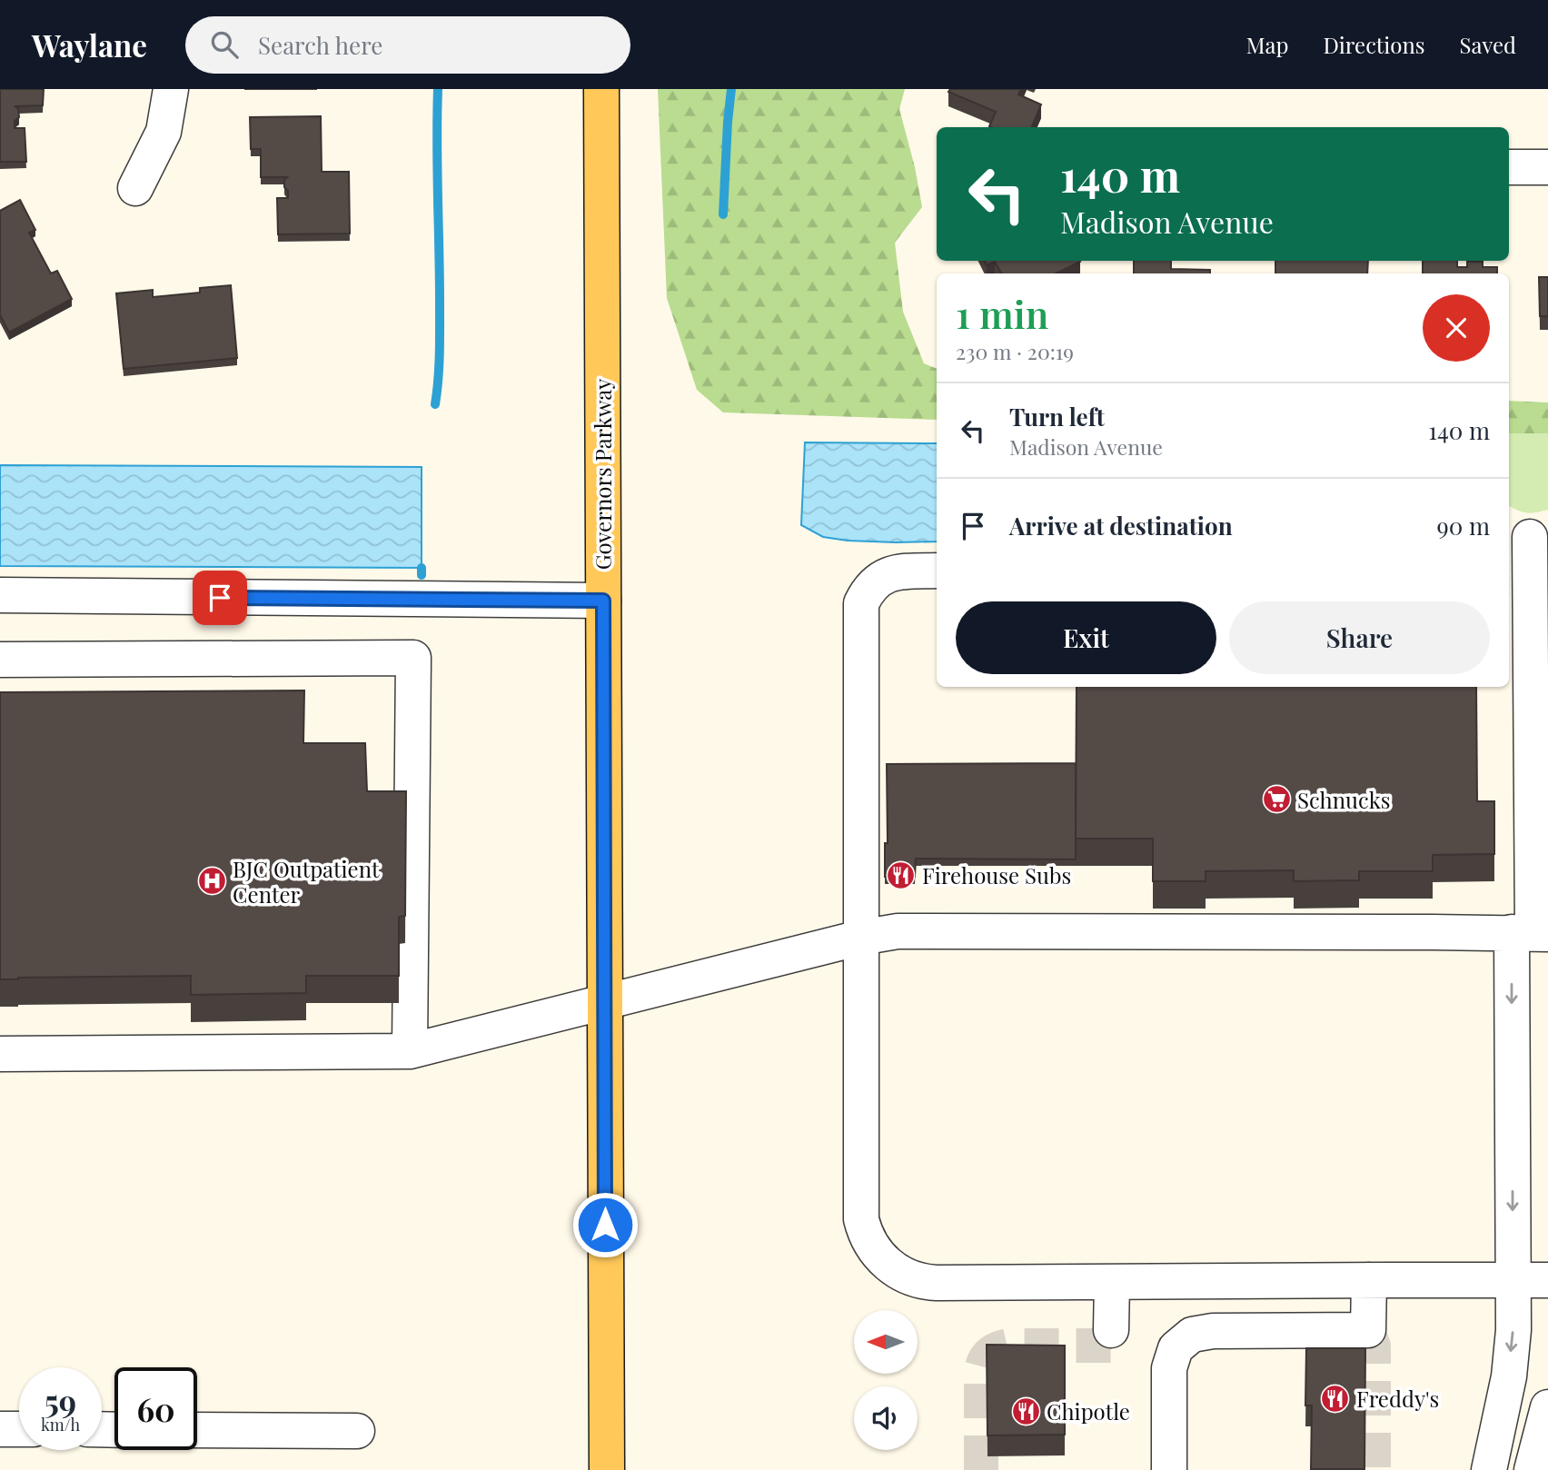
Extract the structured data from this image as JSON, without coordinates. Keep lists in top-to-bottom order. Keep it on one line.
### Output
{"streets":{"main road":["Governors Parkway"]},"places":{"supermarket":["Schnucks"],"restaurant":["Firehouse Subs","Freddy's","Chipotle"],"hospital":["BJC Outpatient Center"]},"north":"left","page":{"header":"Waylane","search":"Search here","nav":["Map","Directions","Saved"],"turn":["140 m","Madison Avenue"],"heading":["1 min","230 m · 20:19"],"list":[{"name":"Turn left","note":"Madison Avenue","value":"140 m"},{"name":"Arrive at destination","value":"90 m"}],"buttons":["Exit","Share"],"speed":"59 km/h","limit":"60"}}
